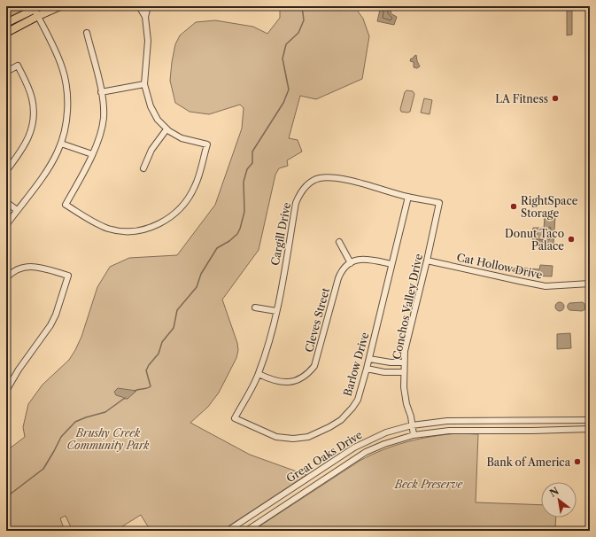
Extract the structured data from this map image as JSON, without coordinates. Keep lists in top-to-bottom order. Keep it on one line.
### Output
{"streets":{"street":["Cargill Drive","Cat Hollow Drive","Conchos Valley Drive","Cleves Street","Barlow Drive","Great Oaks Drive"]},"crossings":[["Cargill Drive","Conchos Valley Drive"],["Cargill Drive","Cleves Street"],["Cargill Drive","Barlow Drive"],["Cat Hollow Drive","Conchos Valley Drive"],["Conchos Valley Drive","Great Oaks Drive"]],"parks":["Brushy Creek Community Park","Beck Preserve"],"places":["LA Fitness","RightSpace Storage","Donut Taco Palace","Bank of America"],"north":"top left"}
